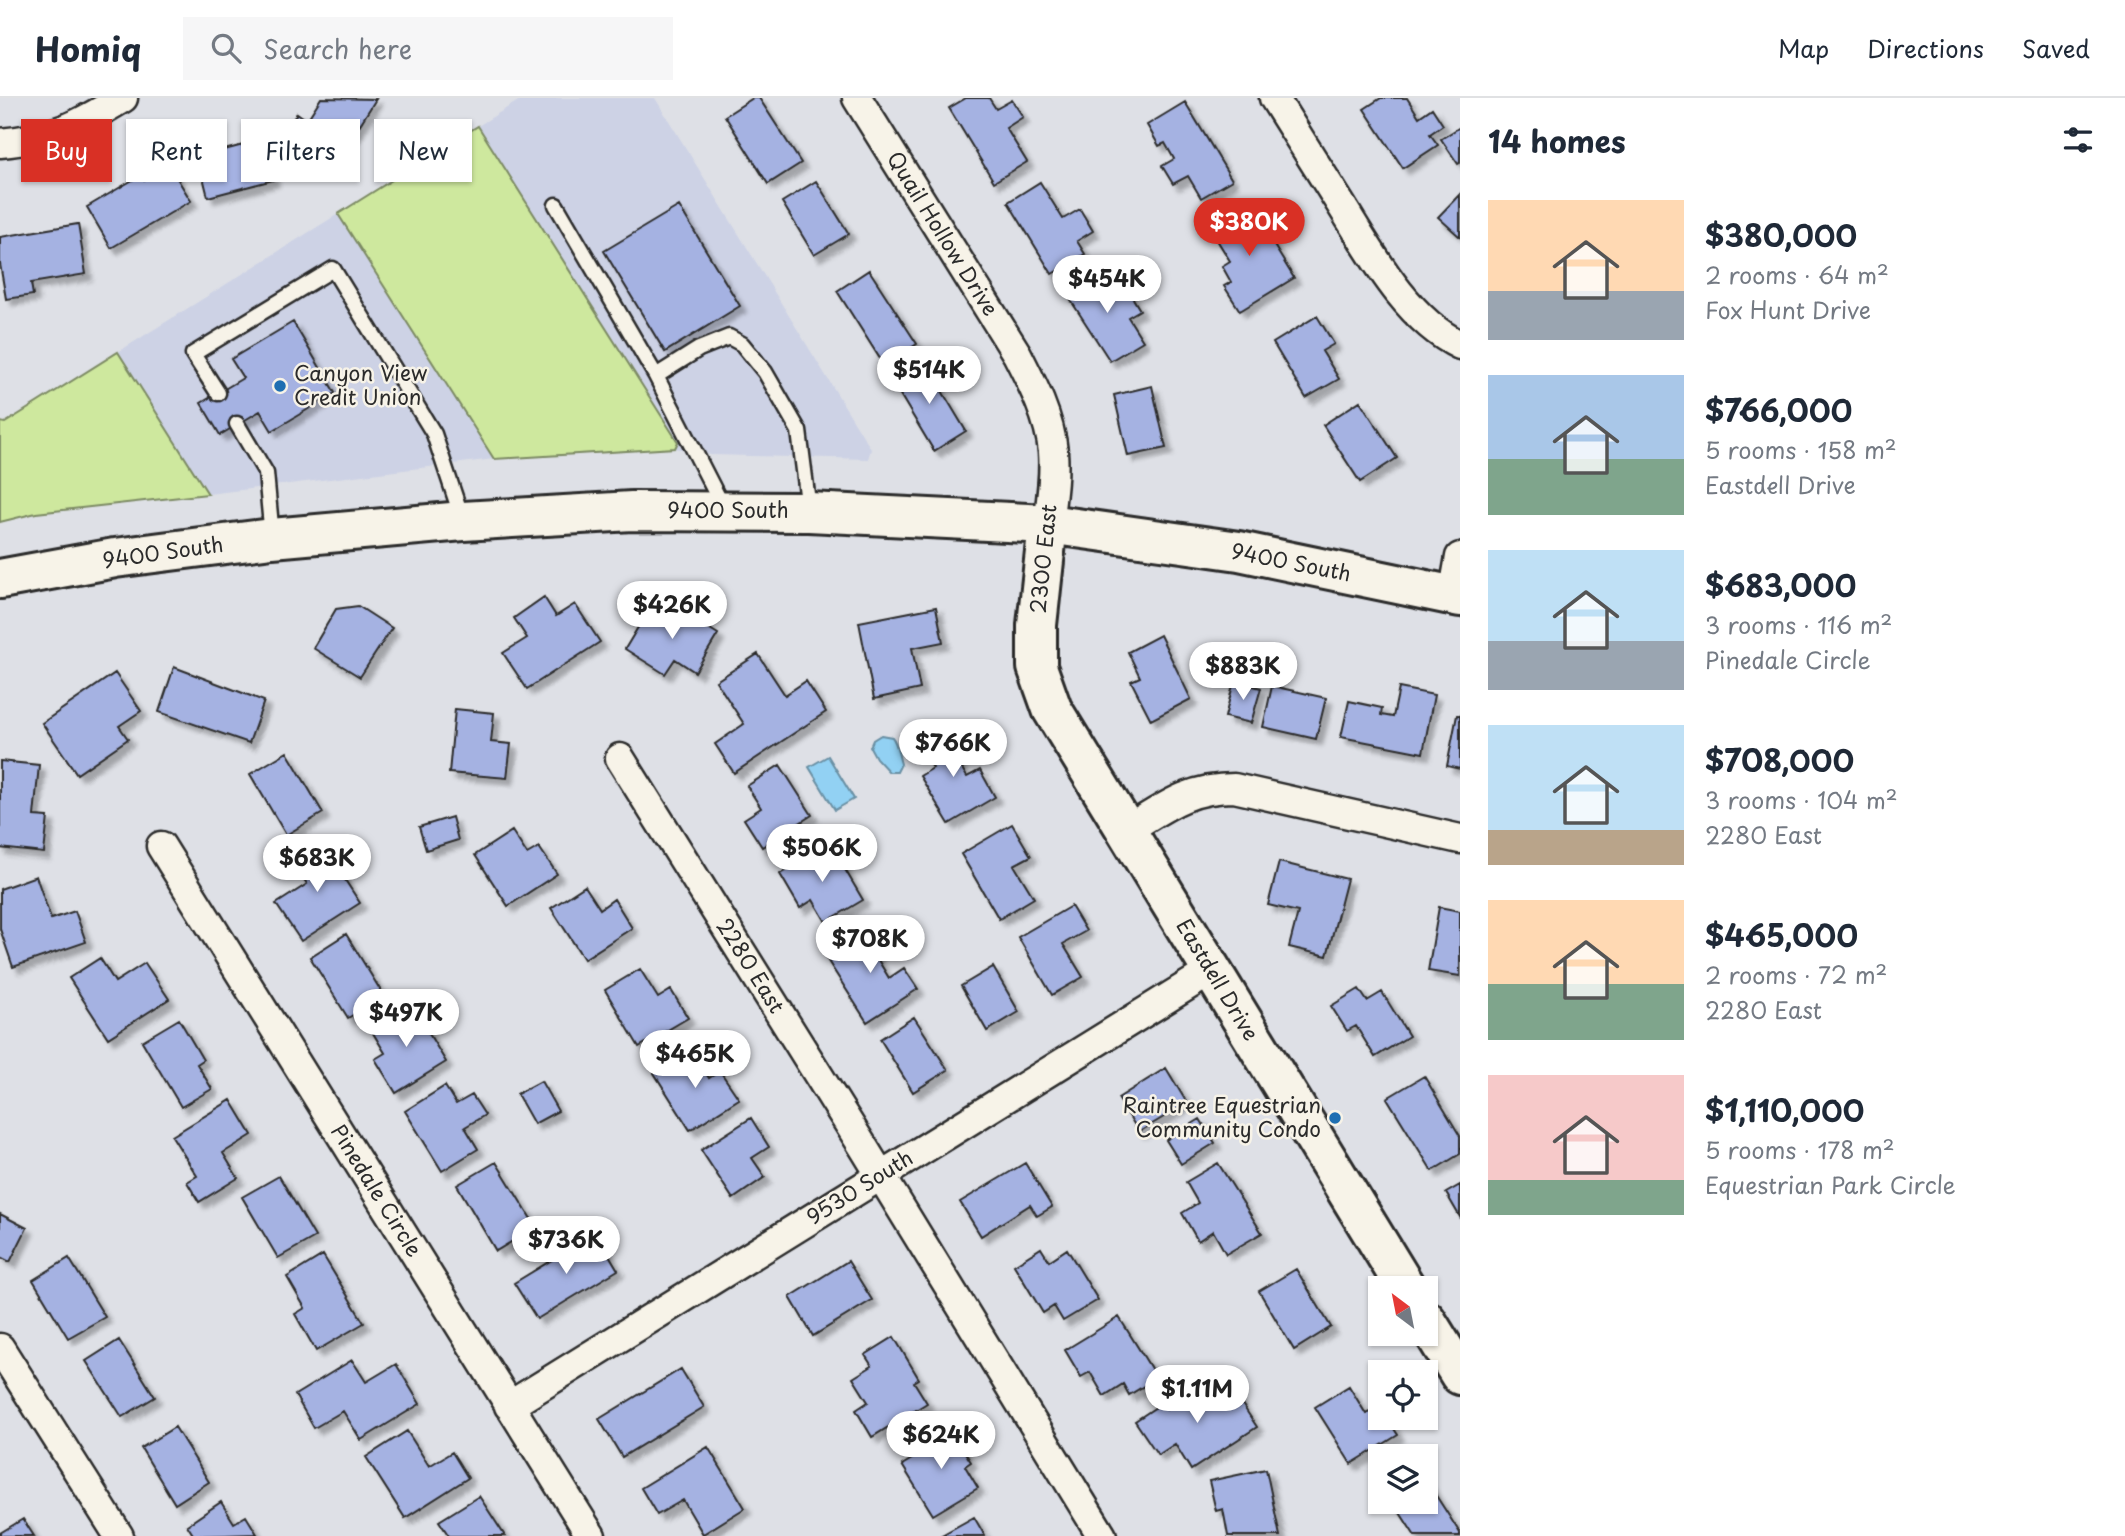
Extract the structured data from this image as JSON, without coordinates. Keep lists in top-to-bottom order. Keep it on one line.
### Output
{"streets":{"main road":["9400 South","2300 East","Eastdell Drive"],"street":["Quail Hollow Drive","2280 East","9530 South","Pinedale Circle"]},"crossings":[["Quail Hollow Drive","2300 East"],["9400 South","2300 East"],["2300 East","Eastdell Drive"],["2280 East","9530 South"],["Eastdell Drive","9530 South"],["9530 South","Pinedale Circle"]],"places":["Canyon View Credit Union","Raintree Equestrian Community Condo"],"north":"top left","page":{"header":"Homiq","search":"Search here","nav":["Map","Directions","Saved"],"heading":"14 homes","chip":["Buy","Rent","Filters","New"],"list":[{"name":"$380,000","note":"2 rooms · 64 m² · Fox Hunt Drive"},{"name":"$766,000","note":"5 rooms · 158 m² · Eastdell Drive"},{"name":"$683,000","note":"3 rooms · 116 m² · Pinedale Circle"},{"name":"$708,000","note":"3 rooms · 104 m² · 2280 East"},{"name":"$465,000","note":"2 rooms · 72 m² · 2280 East"},{"name":"$1,110,000","note":"5 rooms · 178 m² · Equestrian Park Circle"}],"price":["$380K","$454K","$514K","$426K","$883K","$766K","$506K","$683K","$708K","$497K","$465K","$736K","$1.11M","$624K"]}}
